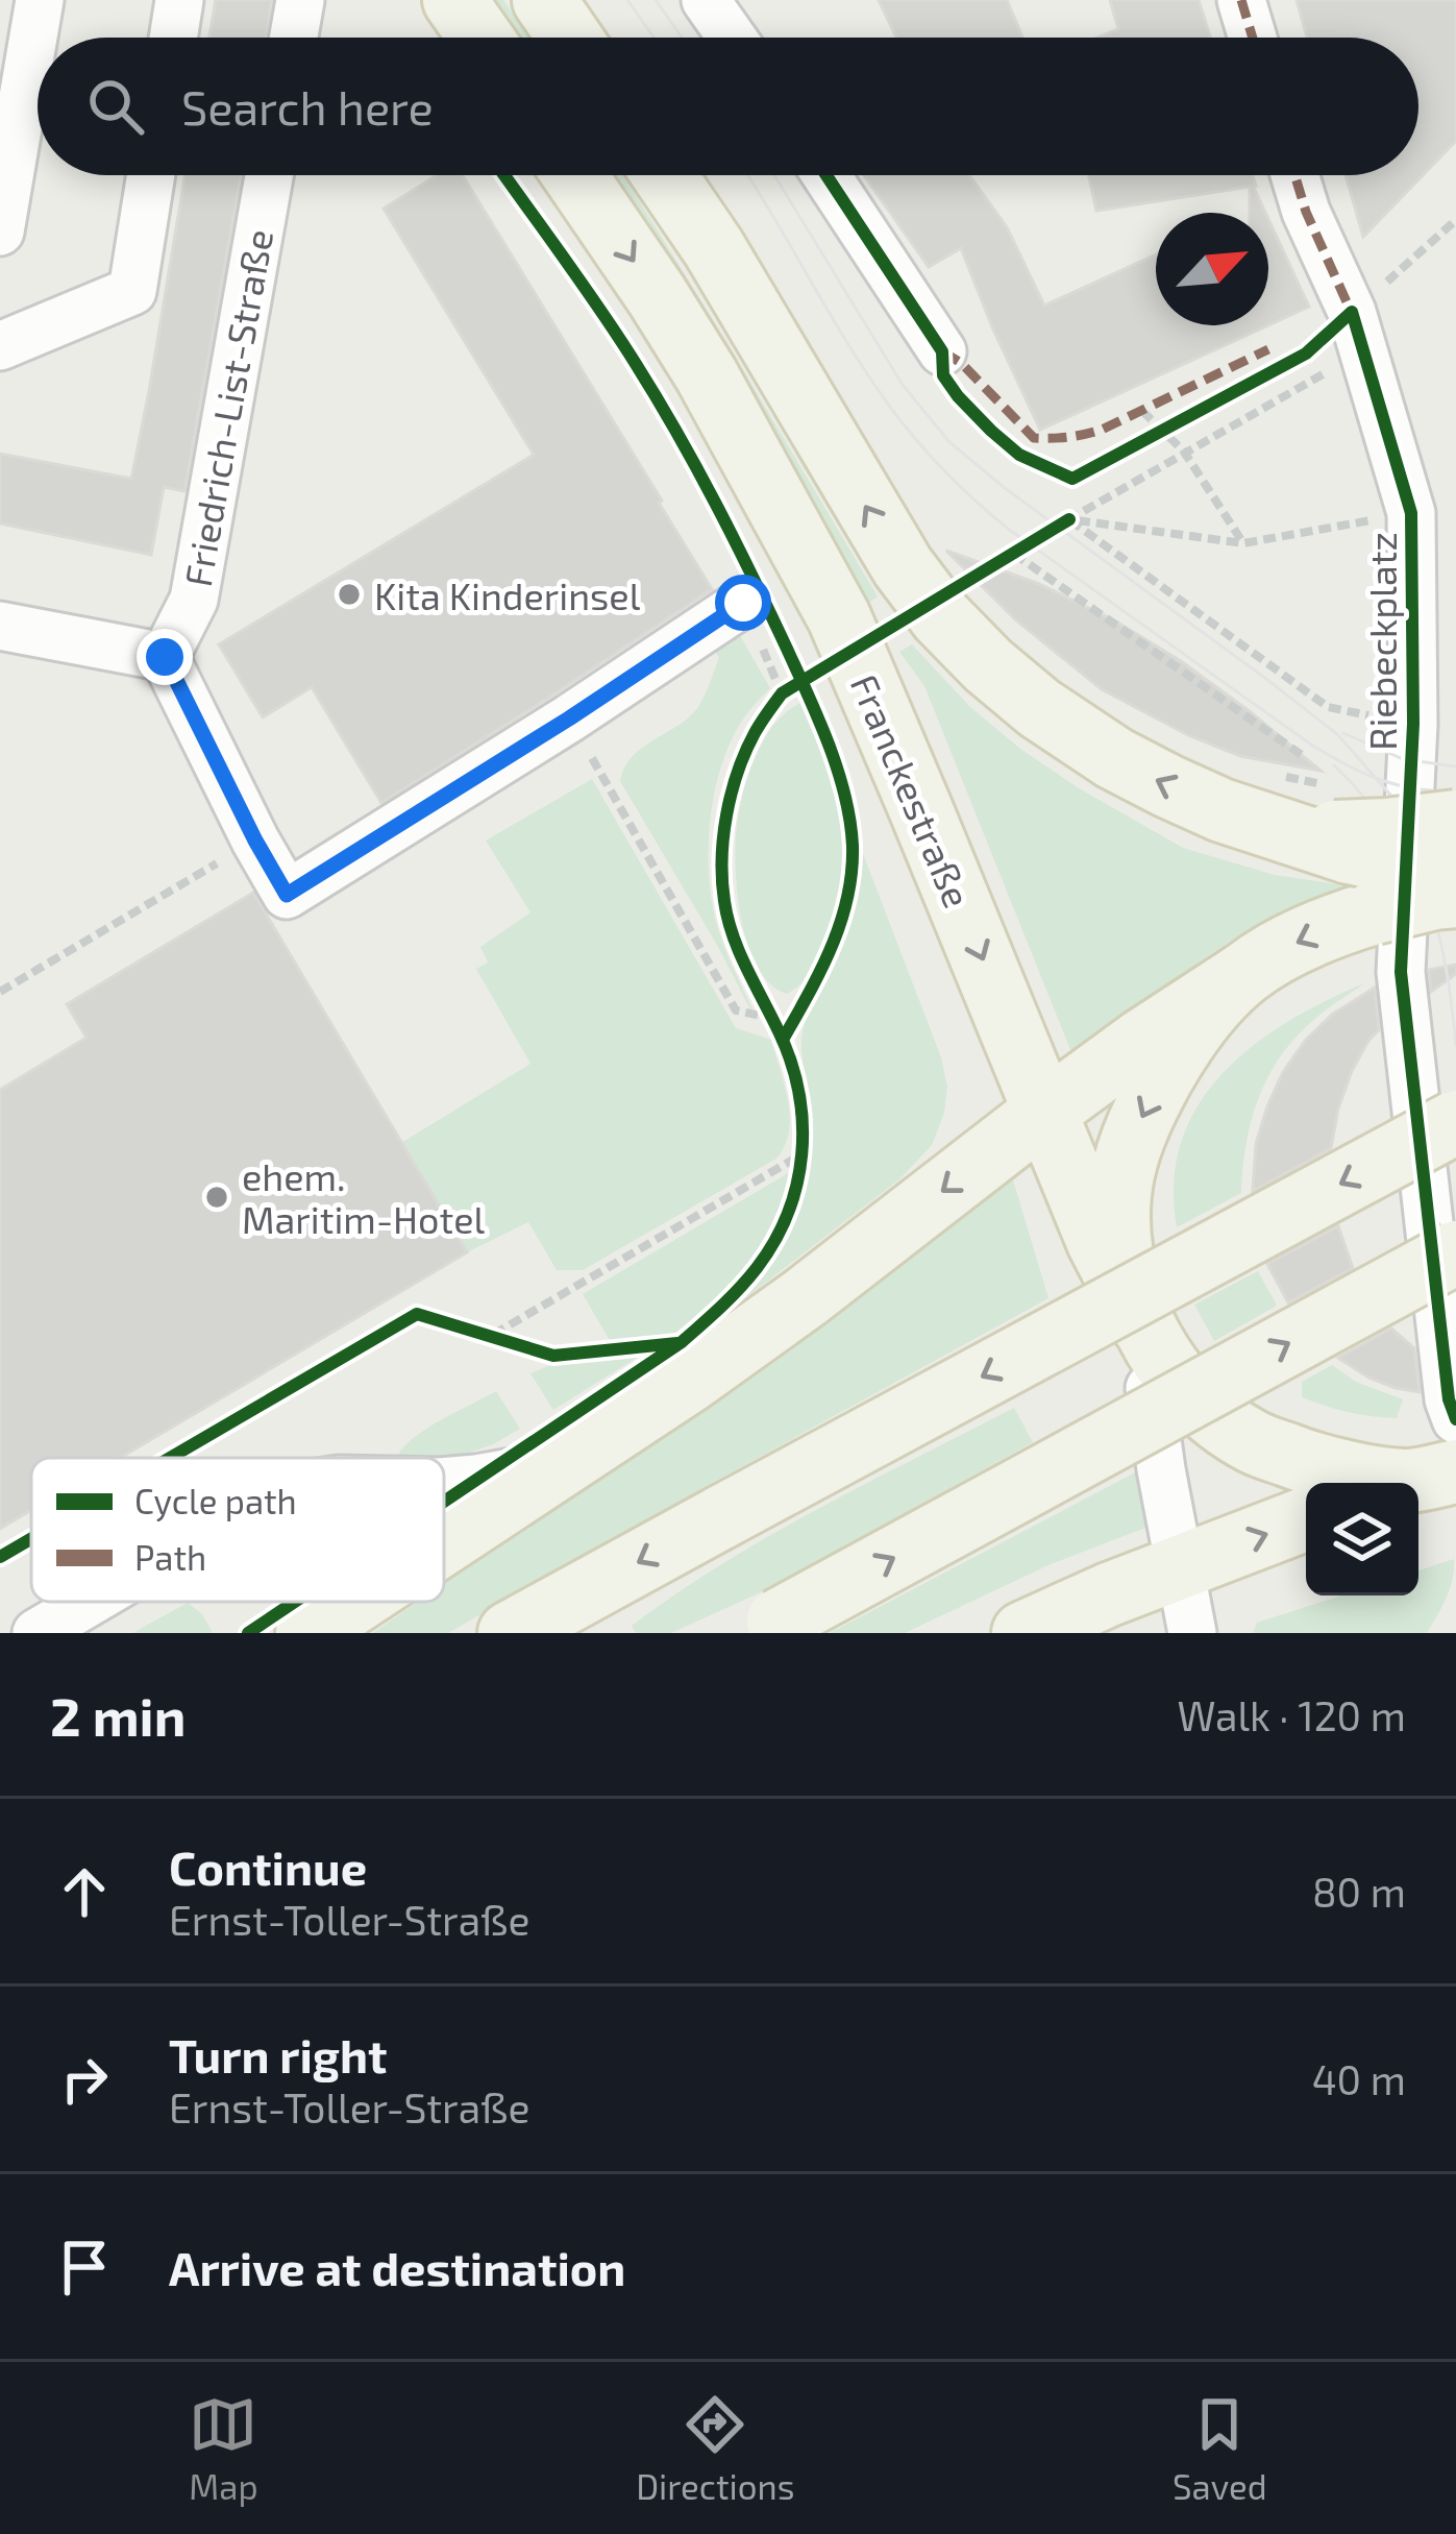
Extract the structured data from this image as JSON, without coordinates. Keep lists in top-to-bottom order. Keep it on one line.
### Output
{"streets":{"main road":["Franckestraße"],"street":["Friedrich-List-Straße","Riebeckplatz"]},"places":["Kita Kinderinsel","ehem. Maritim-Hotel"],"legend":["Cycle path","Path"],"north":"top right","page":{"search":"Search here","heading":["2 min","Walk · 120 m"],"list":[["Continue","Ernst-Toller-Straße","80 m"],["Turn right","Ernst-Toller-Straße","40 m"],"Arrive at destination"],"nav":["Map","Directions","Saved"]}}
